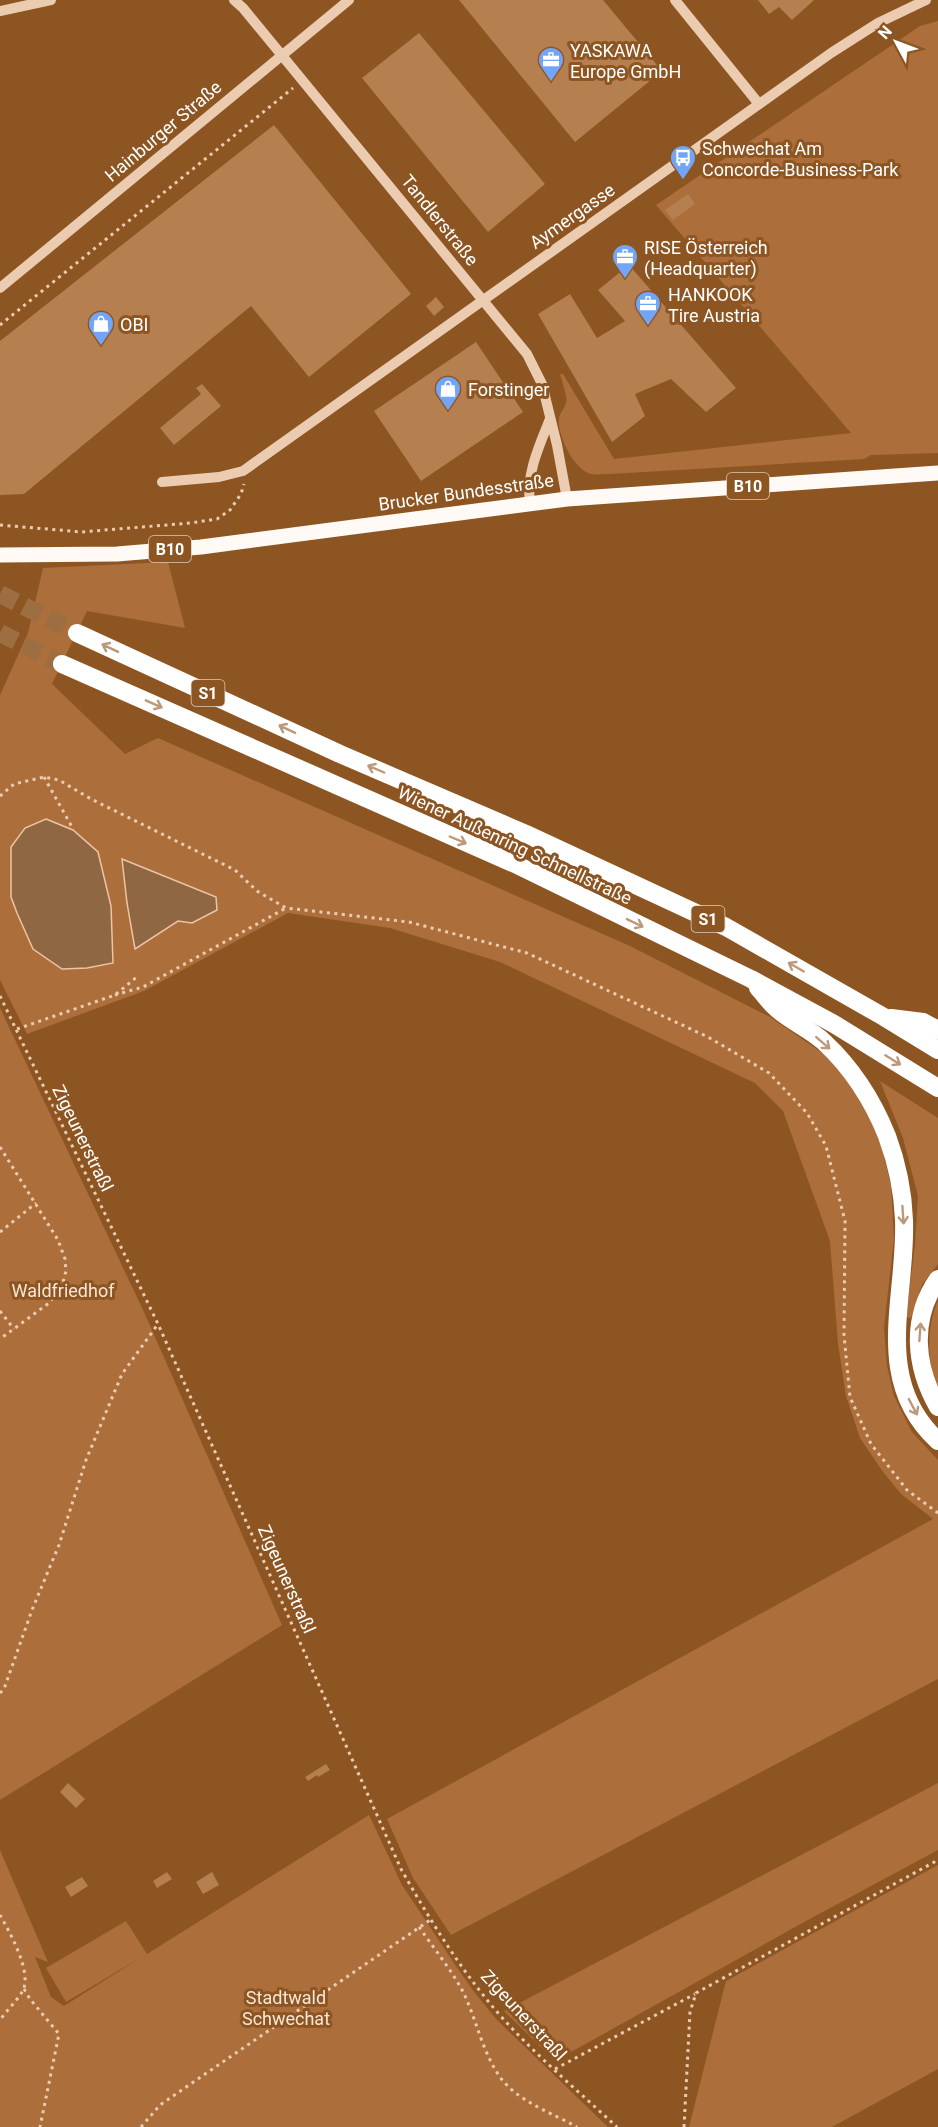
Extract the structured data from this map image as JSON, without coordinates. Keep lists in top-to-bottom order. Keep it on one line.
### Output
{"streets":{"highway":["S1","Wiener Außenring Schnellstraße"],"main road":["B10","Brucker Bundesstraße"],"street":["Hainburger Straße","Aymergasse","Tandlerstraße"],"path":["Zigeunerstraßl"]},"crossings":[["Hainburger Straße","Tandlerstraße"],["Aymergasse","Tandlerstraße"],["Tandlerstraße","Brucker Bundesstraße"]],"parks":["Waldfriedhof","Stadtwald Schwechat"],"places":{"office":["YASKAWA Europe GmbH","RISE Österreich (Headquarter)","HANKOOK Tire Austria"],"bus stop":["Schwechat Am Concorde-Business-Park"],"shop":["OBI","Forstinger"]},"north":"top left"}
